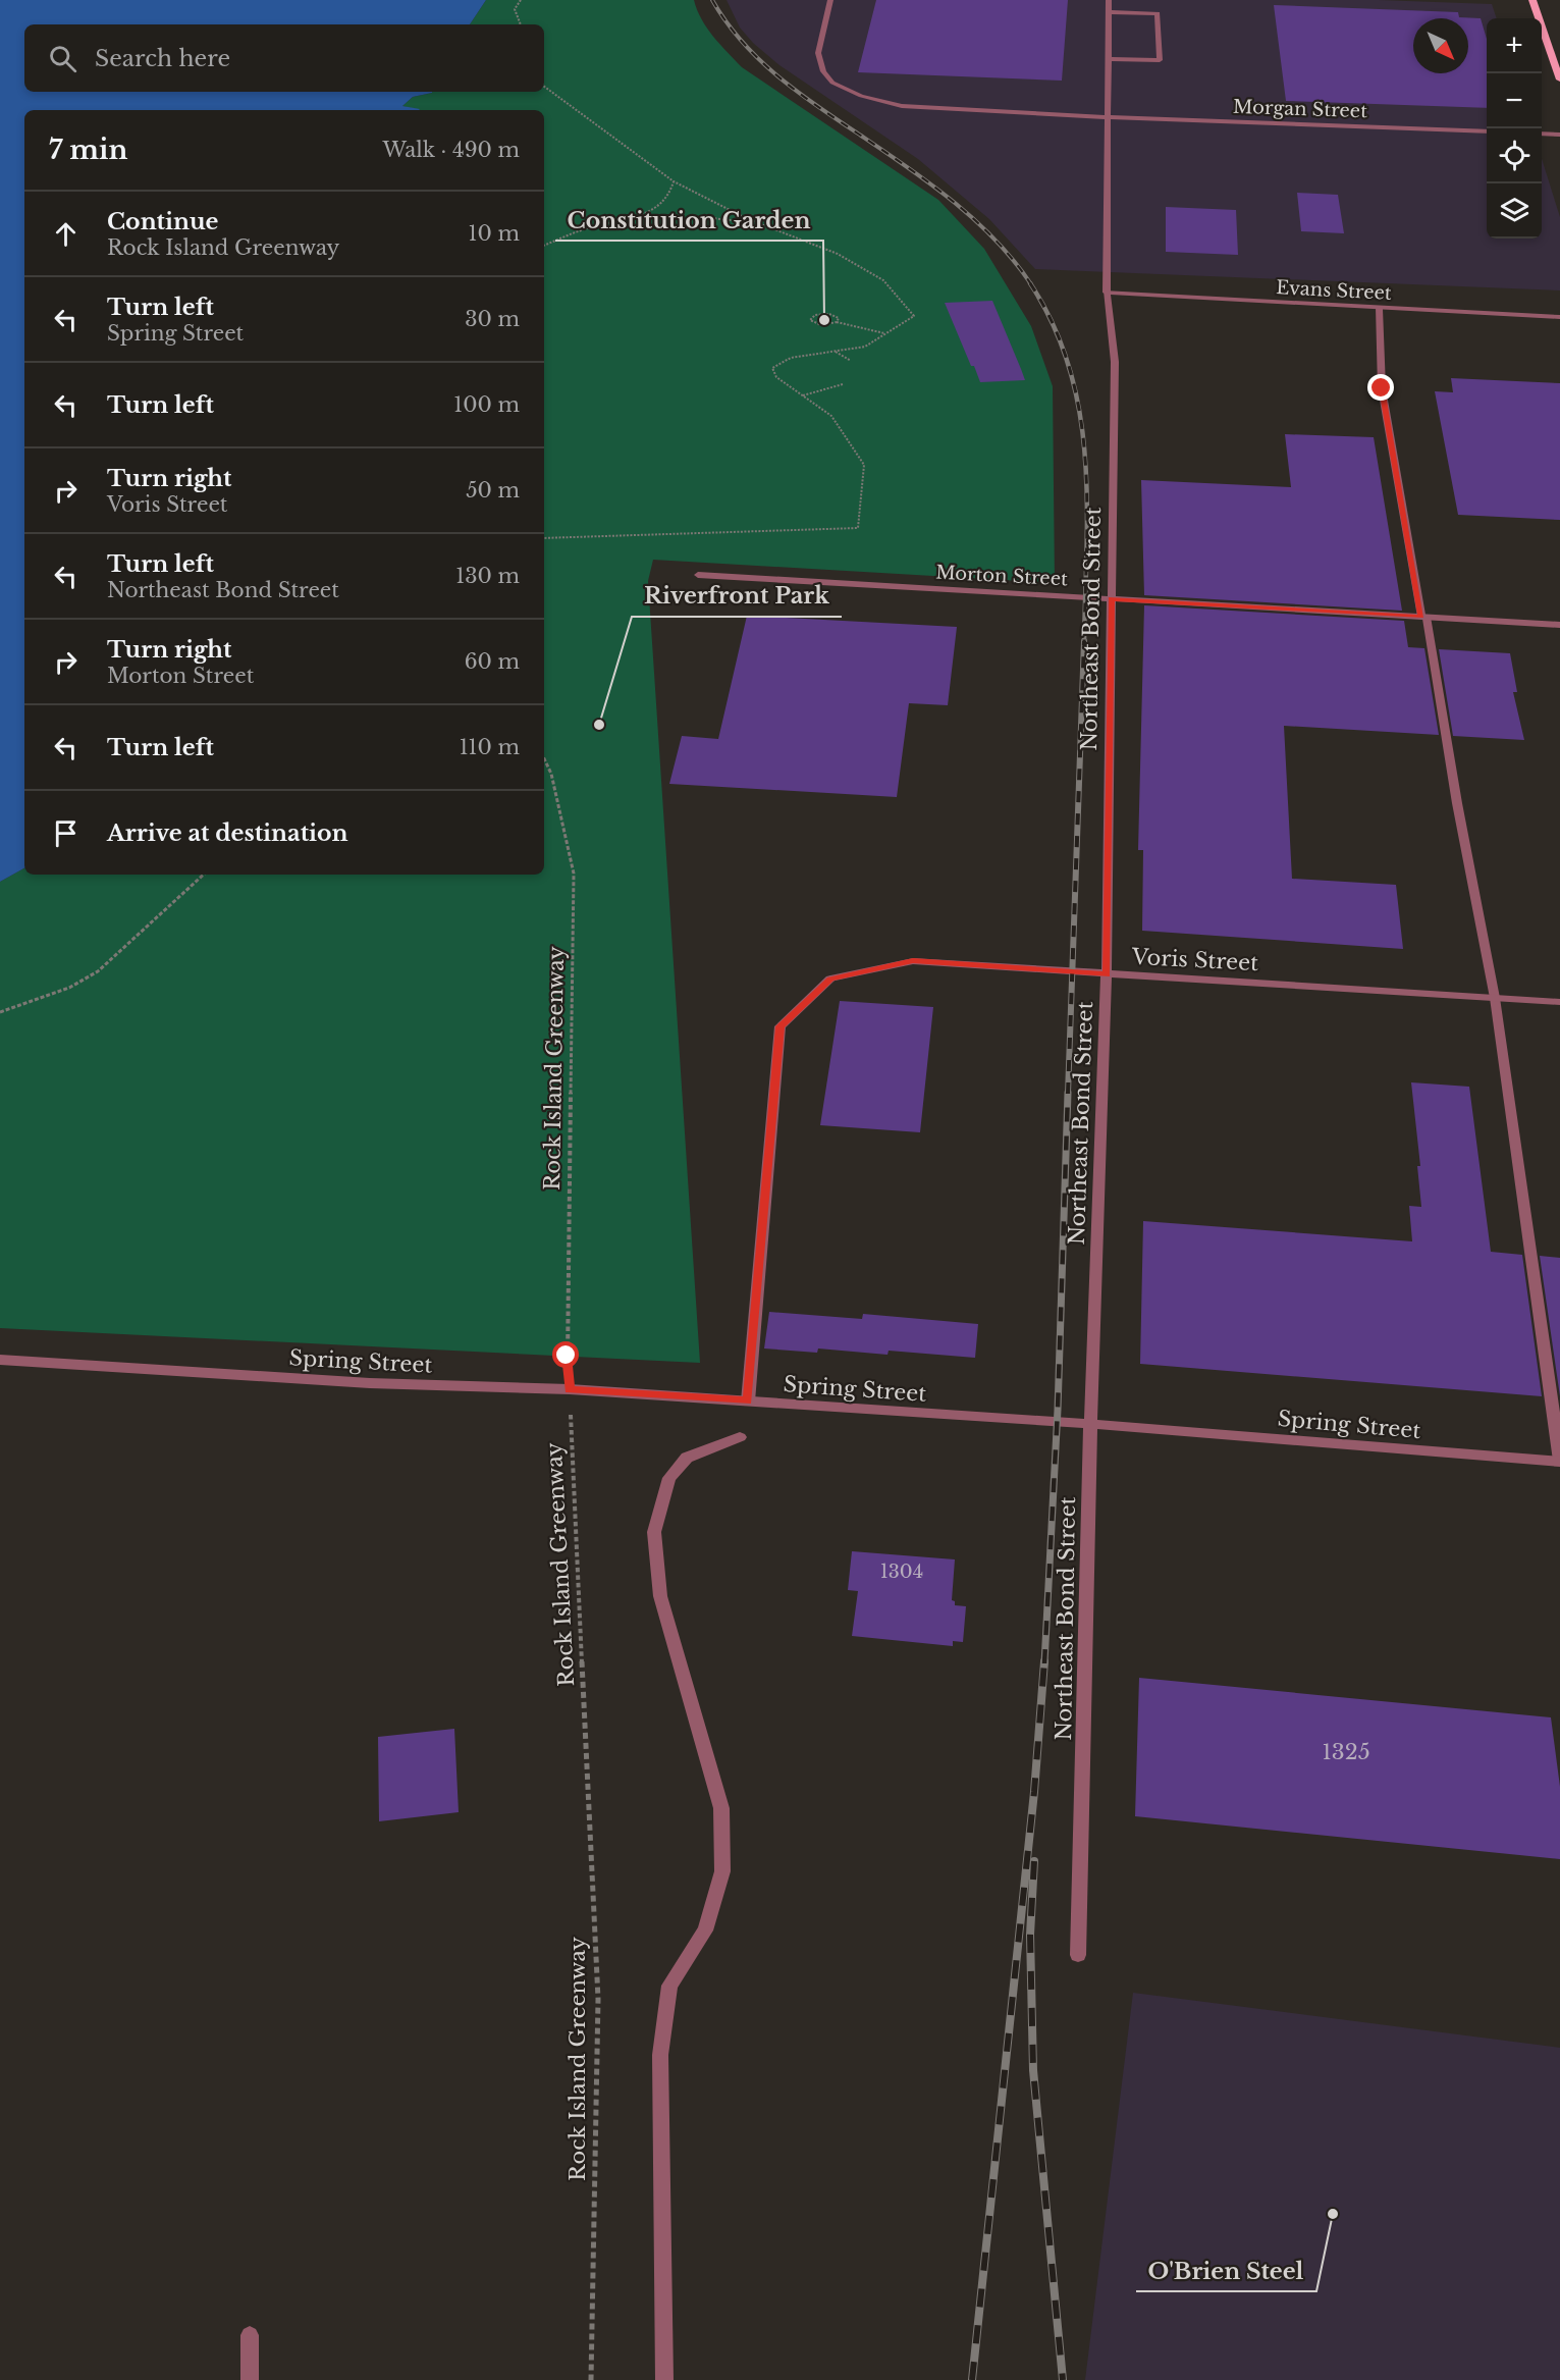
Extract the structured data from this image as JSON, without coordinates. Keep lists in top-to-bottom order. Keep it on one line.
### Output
{"streets":{"street":["Morgan Street","Evans Street","Morton Street","Northeast Bond Street","Voris Street","Spring Street"],"path":["Rock Island Greenway"]},"crossings":[["Morgan Street","Northeast Bond Street"],["Evans Street","Northeast Bond Street"],["Morton Street","Northeast Bond Street"],["Northeast Bond Street","Voris Street"],["Northeast Bond Street","Spring Street"],["Voris Street","Spring Street"],["Rock Island Greenway","Spring Street"]],"places":["Constitution Garden","Riverfront Park","O'Brien Steel"],"house_numbers":["1304","1325"],"north":"bottom right","page":{"map_buttons":["+","−"],"search":"Search here","heading":["7 min","Walk · 490 m"],"list":[["Continue","Rock Island Greenway","10 m"],["Turn left","Spring Street","30 m"],["Turn left","100 m"],["Turn right","Voris Street","50 m"],["Turn left","Northeast Bond Street","130 m"],["Turn right","Morton Street","60 m"],["Turn left","110 m"],"Arrive at destination"]}}
